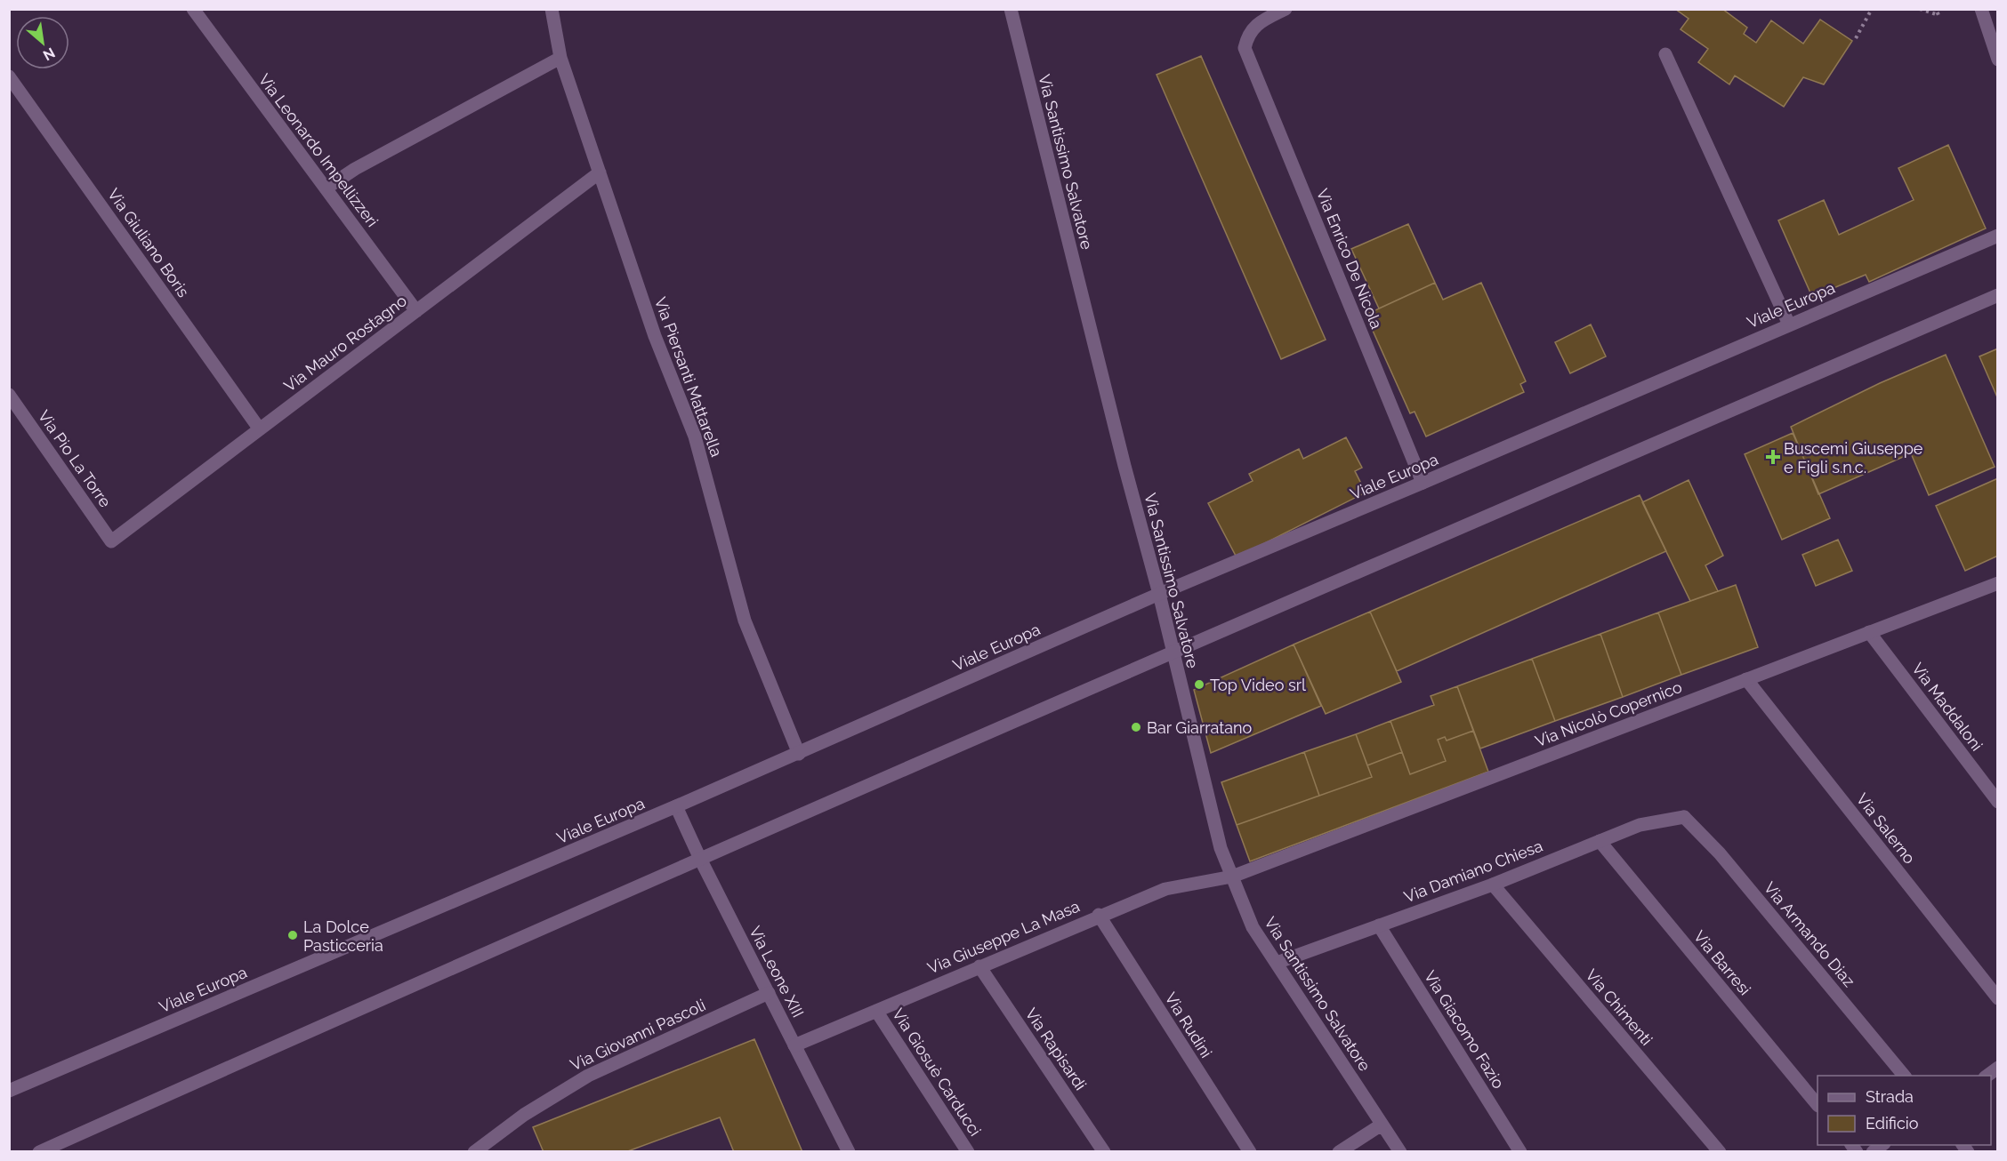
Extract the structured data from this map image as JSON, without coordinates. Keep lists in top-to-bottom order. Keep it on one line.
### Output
{"streets":{"street":["Via Leonardo Impellizzeri","Via Santissimo Salvatore","Via Giuliano Boris","Via Enrico De Nicola","Viale Europa","Via Mauro Rostagno","Via Piersanti Mattarella","Via Pio La Torre","Via Maddaloni","Via Nicolò Copernico","Via Salerno","Via Damiano Chiesa","Via Armando Diaz","Via Giuseppe La Masa","Via Barresi","Via Leone XIII","Via Chimenti","Via Rudini","Via Giacomo Fazio","Via Giovanni Pascoli","Via Rapisardi","Via Giosuè Carducci"]},"crossings":[["Via Leonardo Impellizzeri","Via Mauro Rostagno"],["Via Santissimo Salvatore","Viale Europa"],["Via Santissimo Salvatore","Via Nicolò Copernico"],["Via Santissimo Salvatore","Via Damiano Chiesa"],["Via Santissimo Salvatore","Via Giuseppe La Masa"],["Via Giuliano Boris","Via Mauro Rostagno"],["Via Enrico De Nicola","Viale Europa"],["Viale Europa","Via Piersanti Mattarella"],["Viale Europa","Via Leone XIII"],["Via Mauro Rostagno","Via Piersanti Mattarella"],["Via Mauro Rostagno","Via Pio La Torre"],["Via Maddaloni","Via Nicolò Copernico"],["Via Nicolò Copernico","Via Salerno"],["Via Nicolò Copernico","Via Giuseppe La Masa"],["Via Damiano Chiesa","Via Armando Diaz"],["Via Damiano Chiesa","Via Barresi"],["Via Damiano Chiesa","Via Chimenti"],["Via Damiano Chiesa","Via Giacomo Fazio"],["Via Giuseppe La Masa","Via Leone XIII"],["Via Giuseppe La Masa","Via Rudini"],["Via Giuseppe La Masa","Via Rapisardi"],["Via Giuseppe La Masa","Via Giosuè Carducci"],["Via Leone XIII","Via Giovanni Pascoli"]],"places":{"health":["Buscemi Giuseppe e Figli s.n.c."],"other":["Top Video srl","Bar Giarratano","La Dolce Pasticceria"]},"legend":["Strada","Edificio"],"north":"bottom right"}
